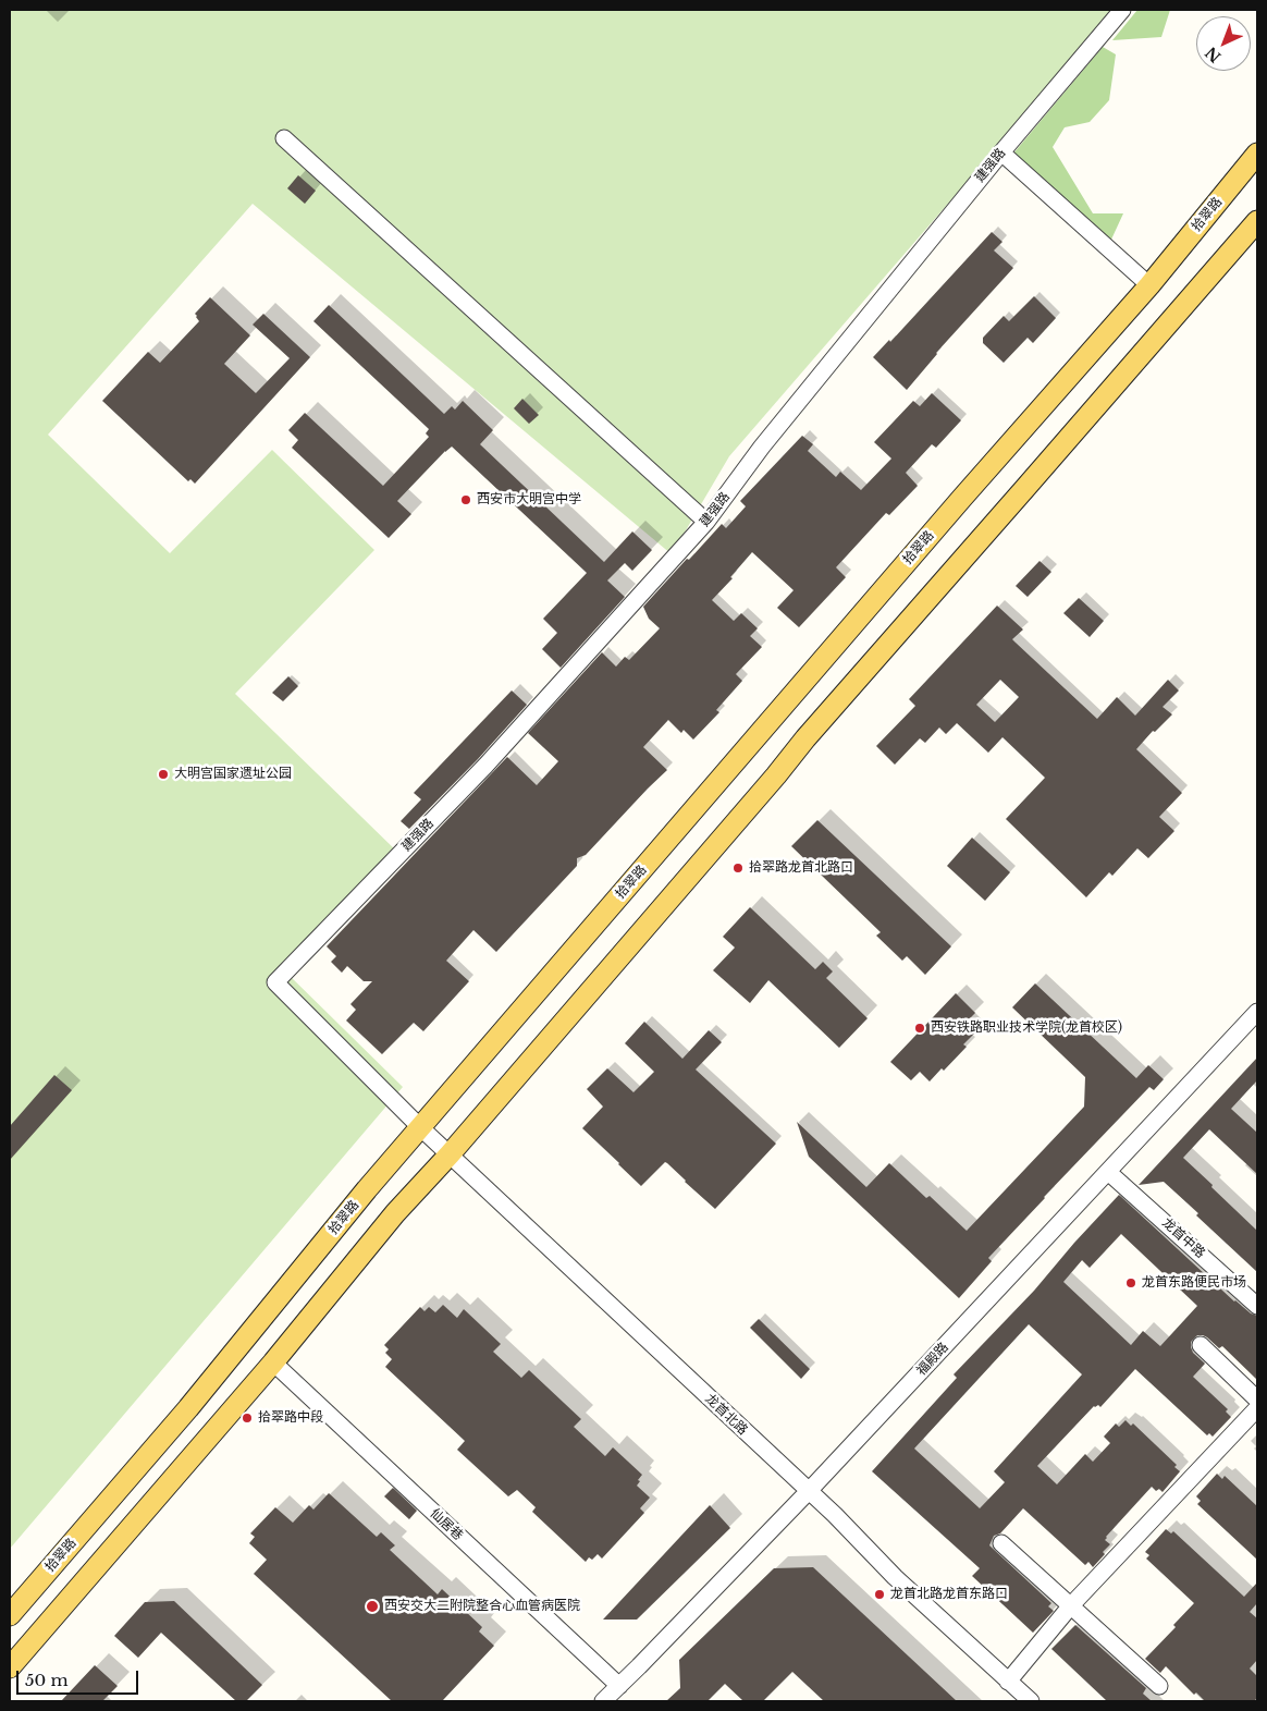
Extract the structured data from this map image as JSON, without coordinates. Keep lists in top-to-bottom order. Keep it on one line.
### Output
{"streets":{"main road":["拾翠路"],"street":["建强路","龙首中路","福殿路","龙首北路","仙居巷"]},"crossings":[["建强路","龙首北路"],["拾翠路","龙首北路"],["龙首中路","福殿路"],["福殿路","龙首北路"],["福殿路","仙居巷"]],"places":["西安市大明宫中学","大明宫国家遗址公园","拾翠路龙首北路口","西安铁路职业技术学院(龙首校区)","龙首东路便民市场","拾翠路中段","龙首北路龙首东路口","西安交大二附院整合心血管病医院"],"scale_bar":"50 m","north":"bottom left"}
